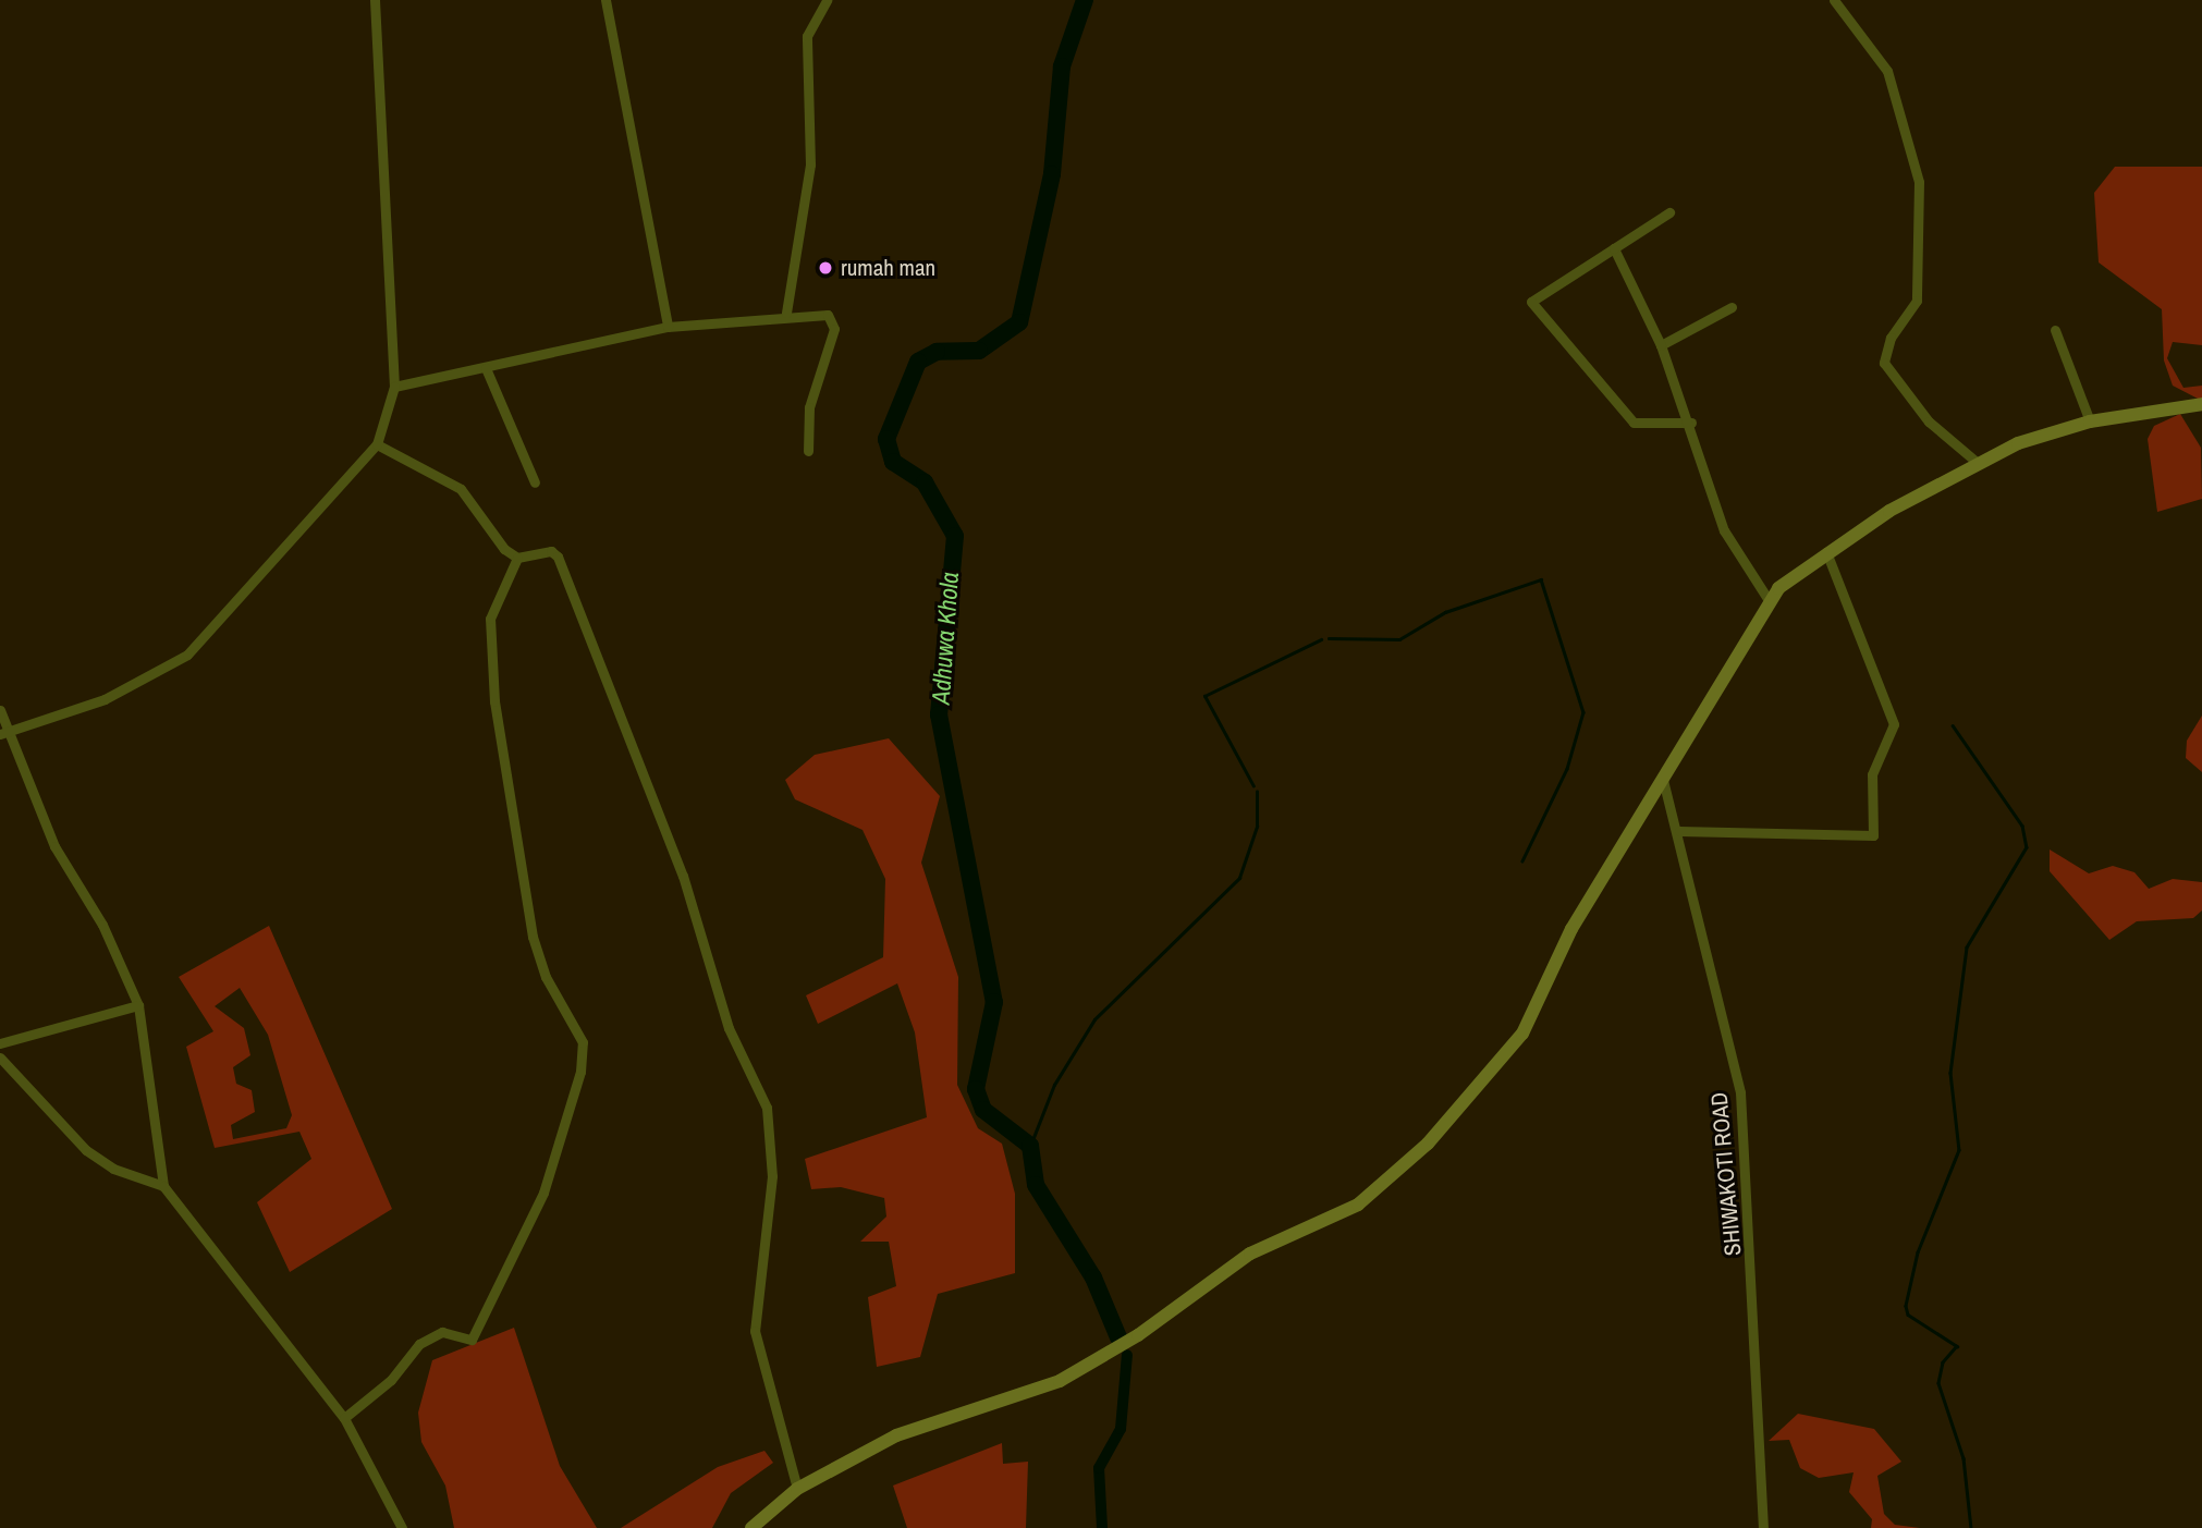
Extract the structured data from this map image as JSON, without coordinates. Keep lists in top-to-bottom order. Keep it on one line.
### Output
{"streets":{"street":["SHIWAKOTI ROAD"]},"water":["Adhuwa Khola"],"places":["rumah man"]}
